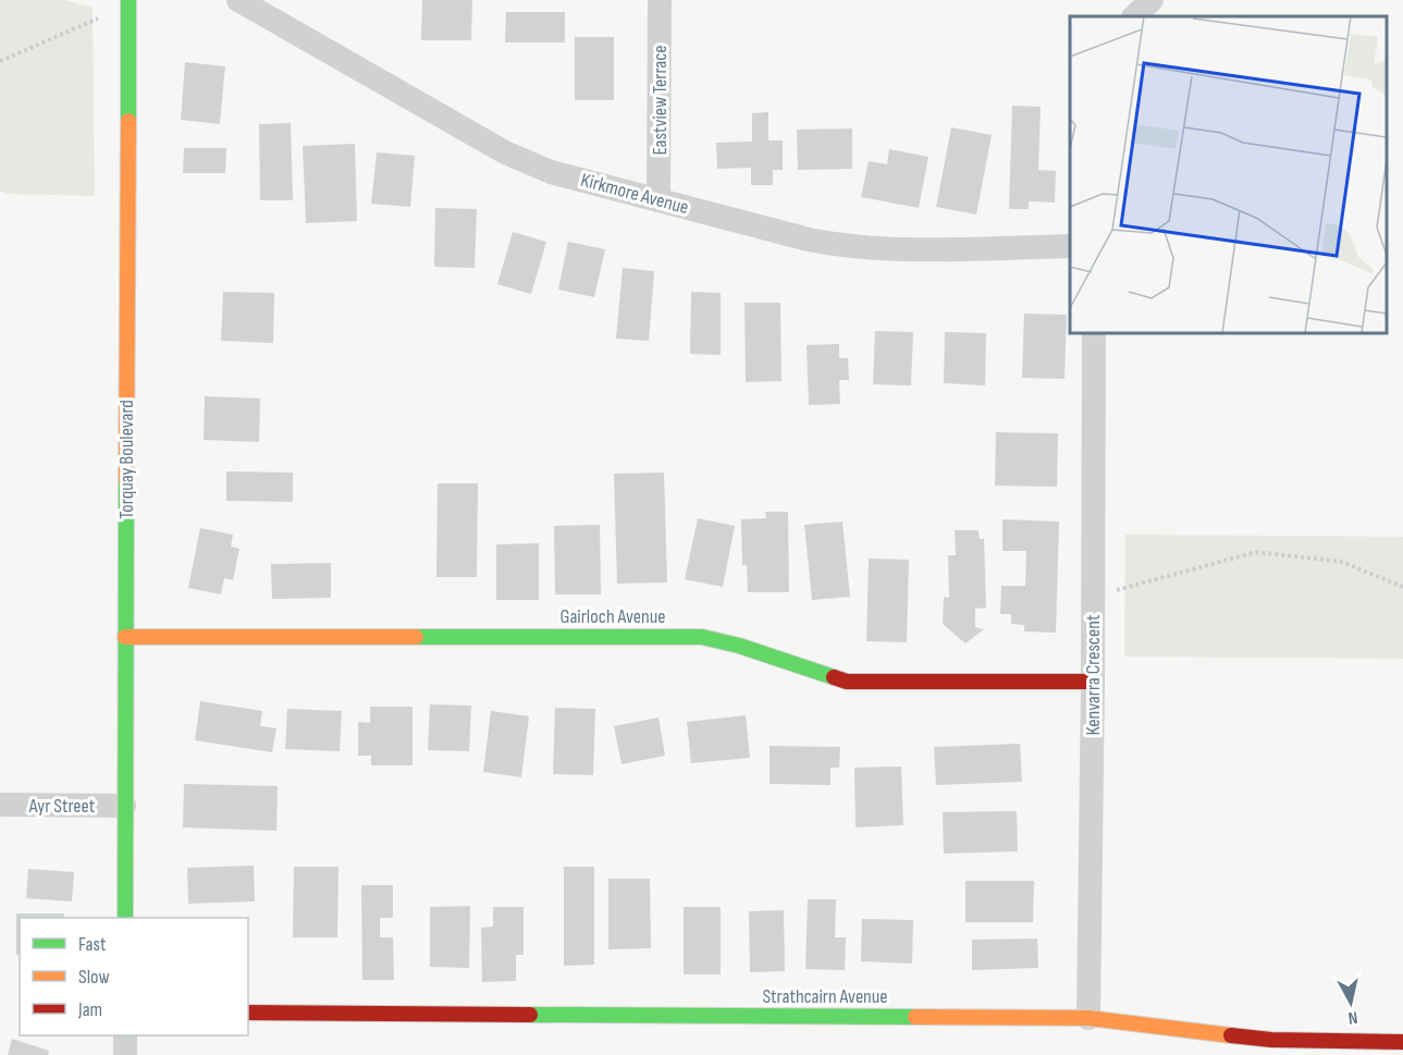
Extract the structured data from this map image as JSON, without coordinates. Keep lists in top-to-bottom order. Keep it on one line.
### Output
{"streets":{"street":["Eastview Terrace","Kirkmore Avenue","Torquay Boulevard","Gairloch Avenue","Kenvarra Crescent","Ayr Street","Strathcairn Avenue"]},"crossings":[["Eastview Terrace","Kirkmore Avenue"],["Torquay Boulevard","Gairloch Avenue"],["Torquay Boulevard","Ayr Street"],["Gairloch Avenue","Kenvarra Crescent"],["Kenvarra Crescent","Strathcairn Avenue"]],"legend":["Fast","Slow","Jam"],"north":"bottom"}
